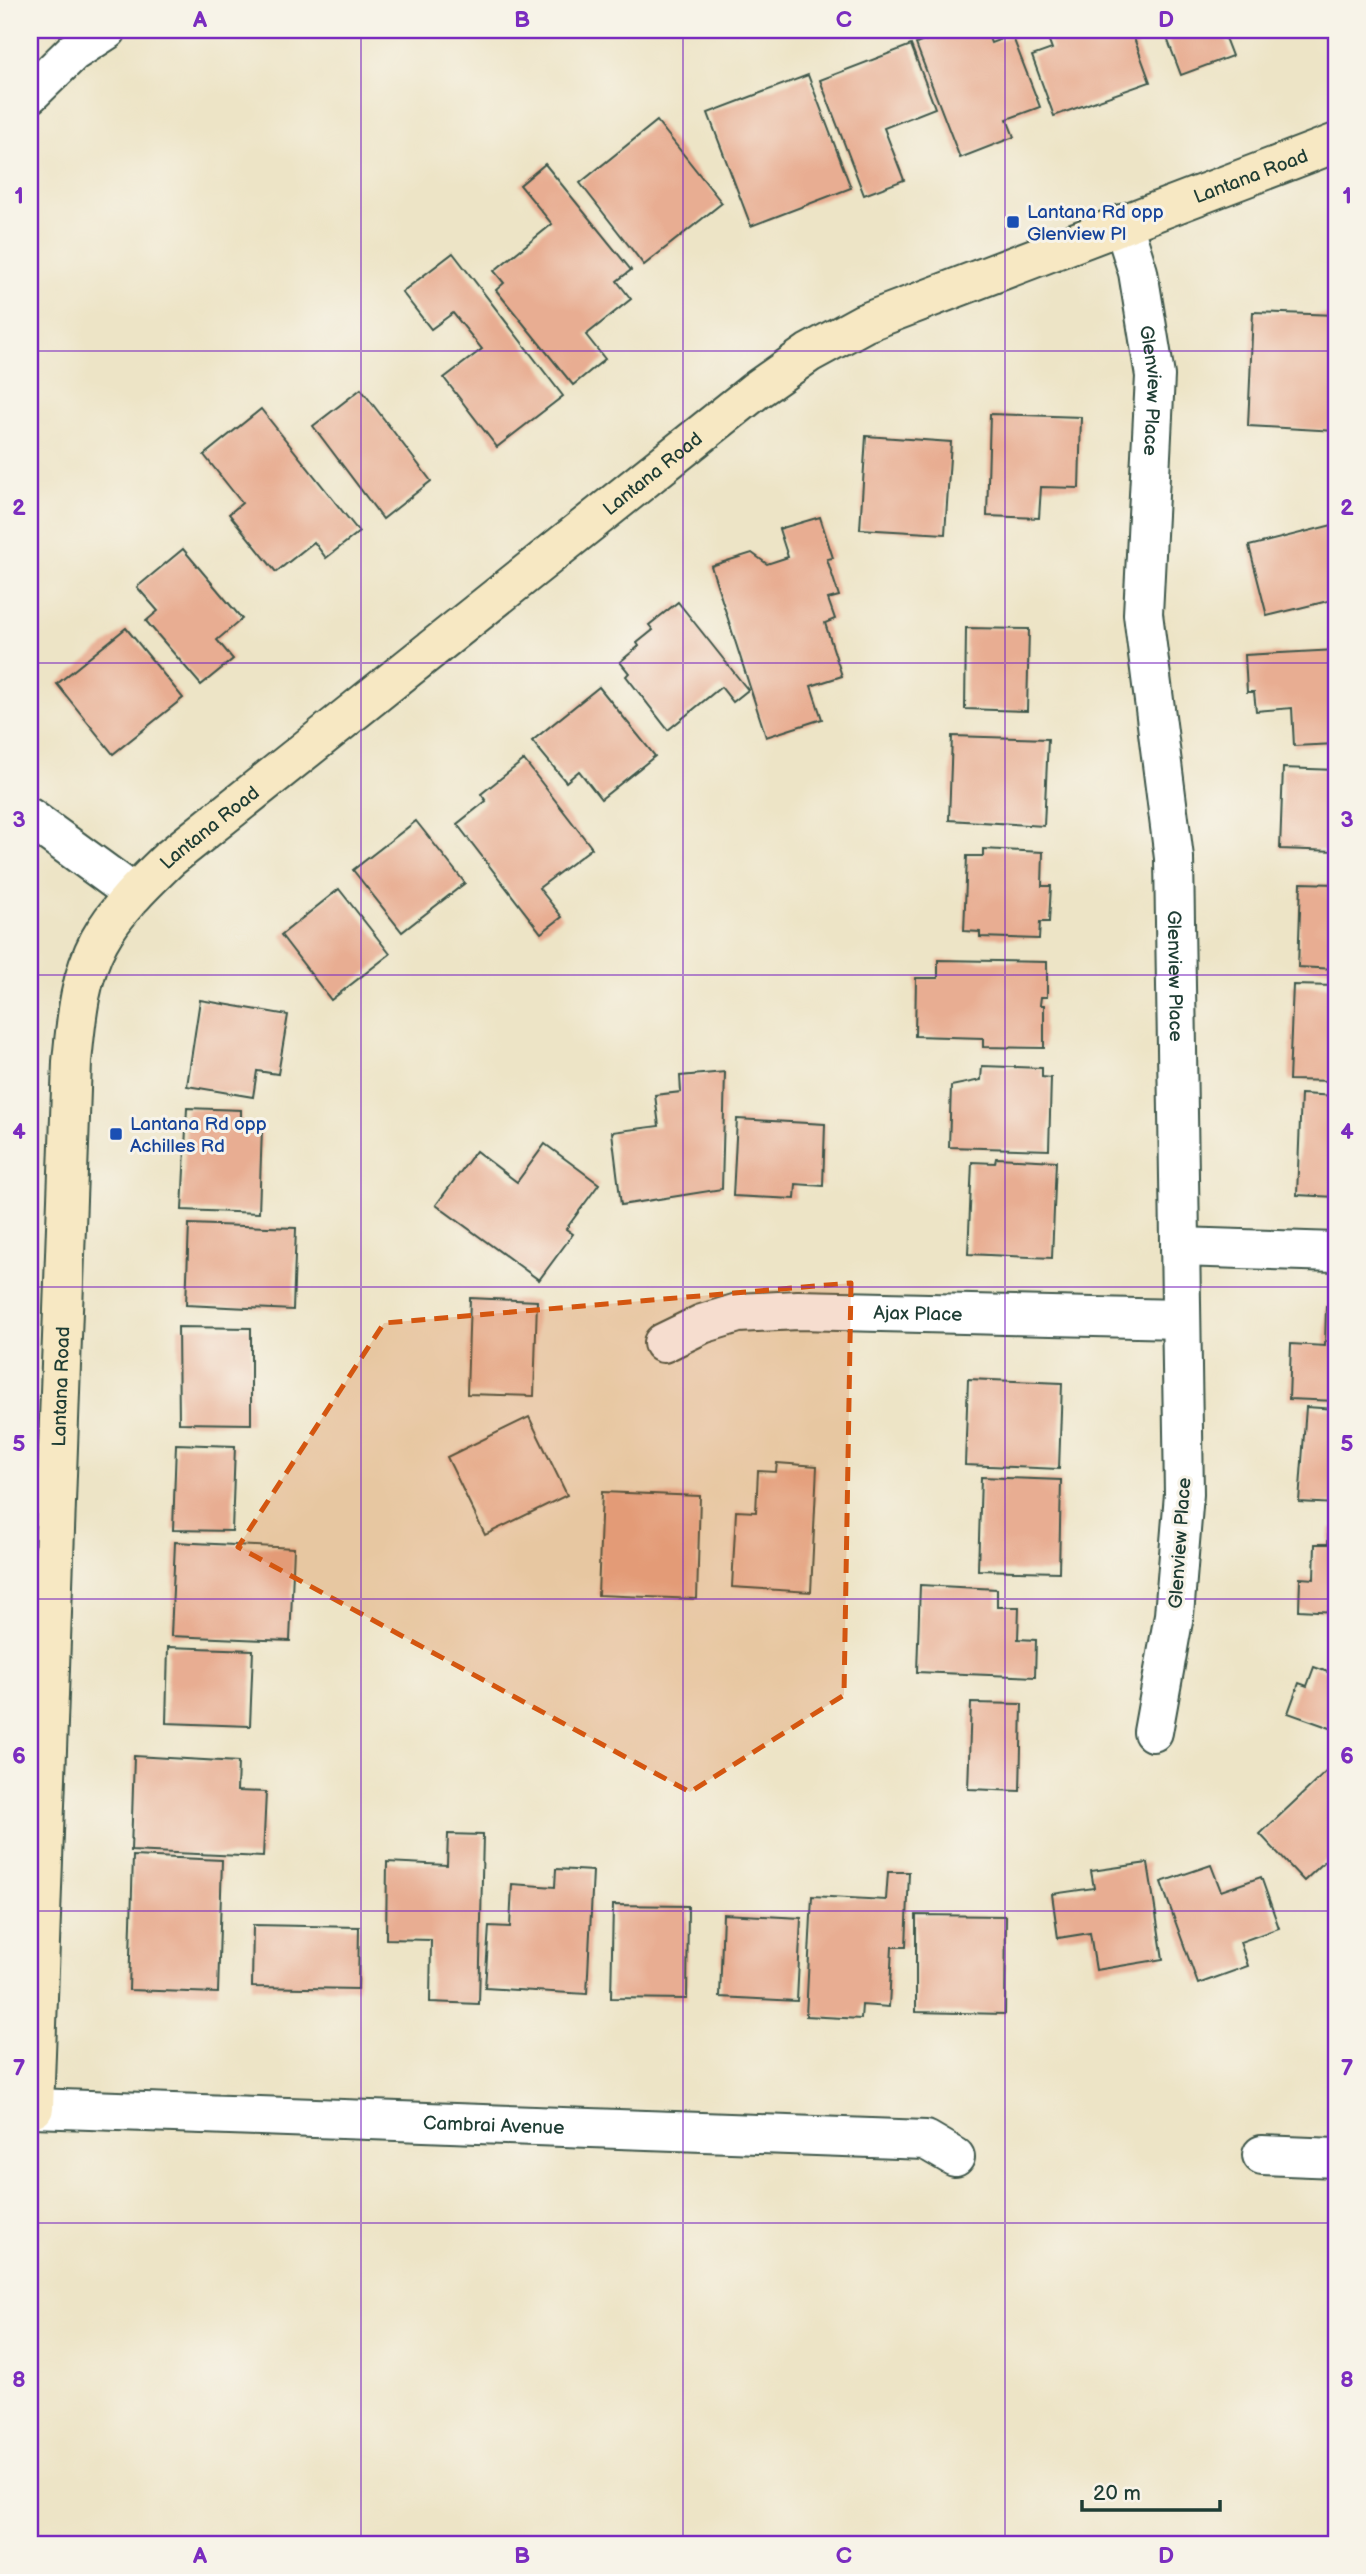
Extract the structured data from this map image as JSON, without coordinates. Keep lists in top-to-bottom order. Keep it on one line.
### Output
{"streets":{"street":["Lantana Road","Glenview Place","Ajax Place","Cambrai Avenue"]},"crossings":[["Lantana Road","Glenview Place"],["Lantana Road","Cambrai Avenue"],["Glenview Place","Ajax Place"]],"places":{"transit":["Lantana Rd opp Glenview Pl","Lantana Rd opp Achilles Rd"]},"scale_bar":"20 m","grid":{"columns":["A","B","C","D"],"rows":["1","2","3","4","5","6","7","8"]}}
